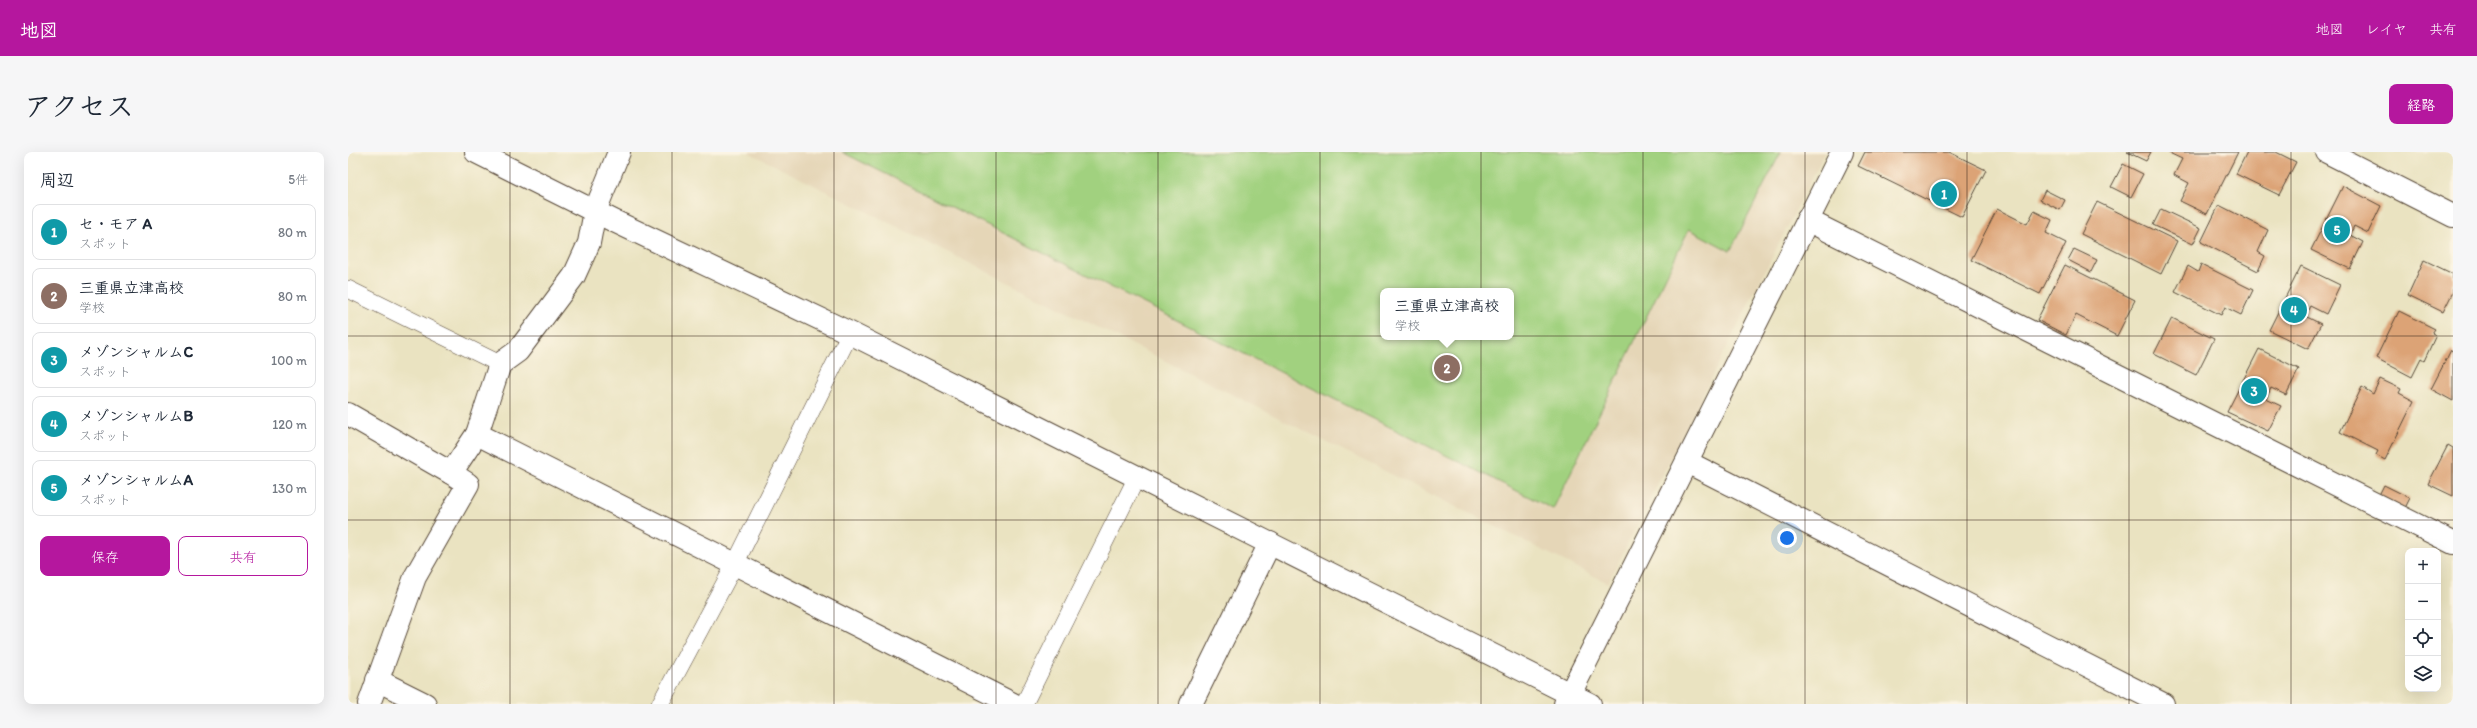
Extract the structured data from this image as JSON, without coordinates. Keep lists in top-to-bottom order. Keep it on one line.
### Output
{"page":{"header":"地図","nav":["地図","レイヤ","共有"],"title":"アクセス","buttons":["経路",["保存","共有"]],"heading":["周辺","5件"],"pins":["1","5","4","2","3"],"list":[{"mark":"1","name":"セ・モア A","note":"スポット","value":"80 m"},{"mark":"2","name":"三重県立津高校","note":"学校","value":"80 m"},{"mark":"3","name":"メゾンシャルムC","note":"スポット","value":"100 m"},{"mark":"4","name":"メゾンシャルムB","note":"スポット","value":"120 m"},{"mark":"5","name":"メゾンシャルムA","note":"スポット","value":"130 m"}],"popup":["三重県立津高校","学校"],"map_buttons":["+","−"]}}
